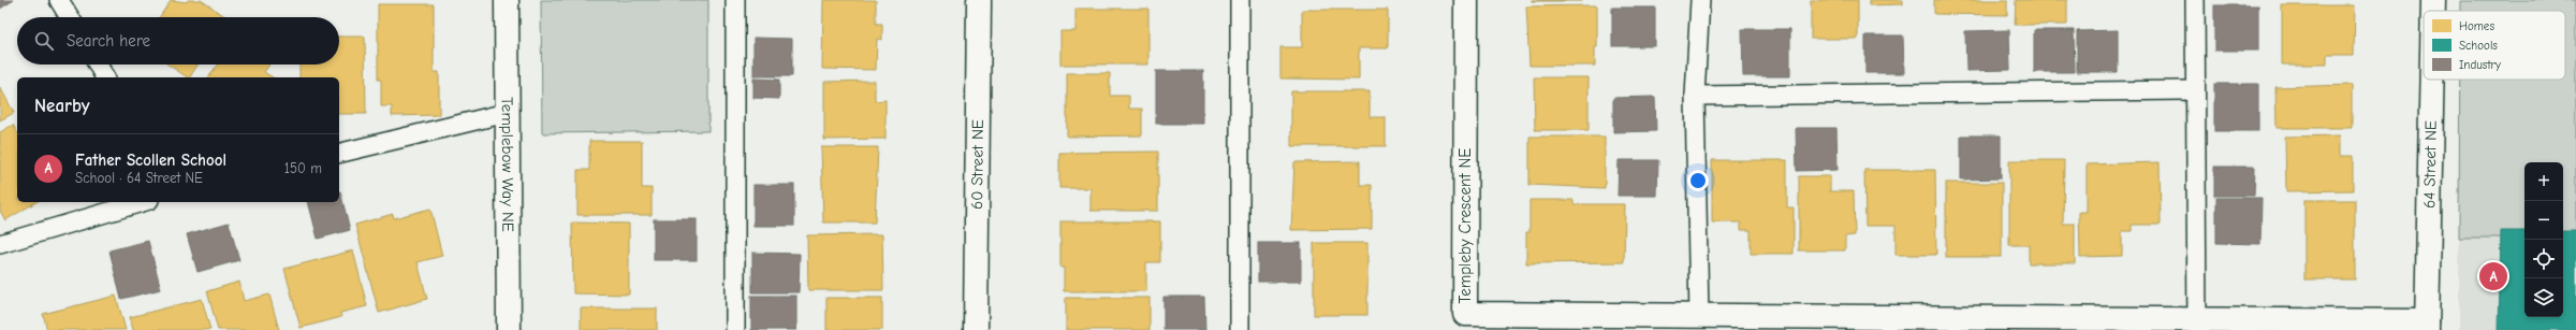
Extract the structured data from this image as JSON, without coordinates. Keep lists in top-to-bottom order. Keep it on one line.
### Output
{"streets":{"street":["64 Street NE","Templebow Way NE","60 Street NE","Templeby Crescent NE"]},"crossings":[["64 Street NE","Templeby Crescent NE"]],"legend":["Homes","Schools","Industry"],"page":{"search":"Search here","heading":"Nearby","list":[{"mark":"A","name":"Father Scollen School","note":"School · 64 Street NE","value":"150 m"}],"map_buttons":["+","−"],"pins":"A"}}
